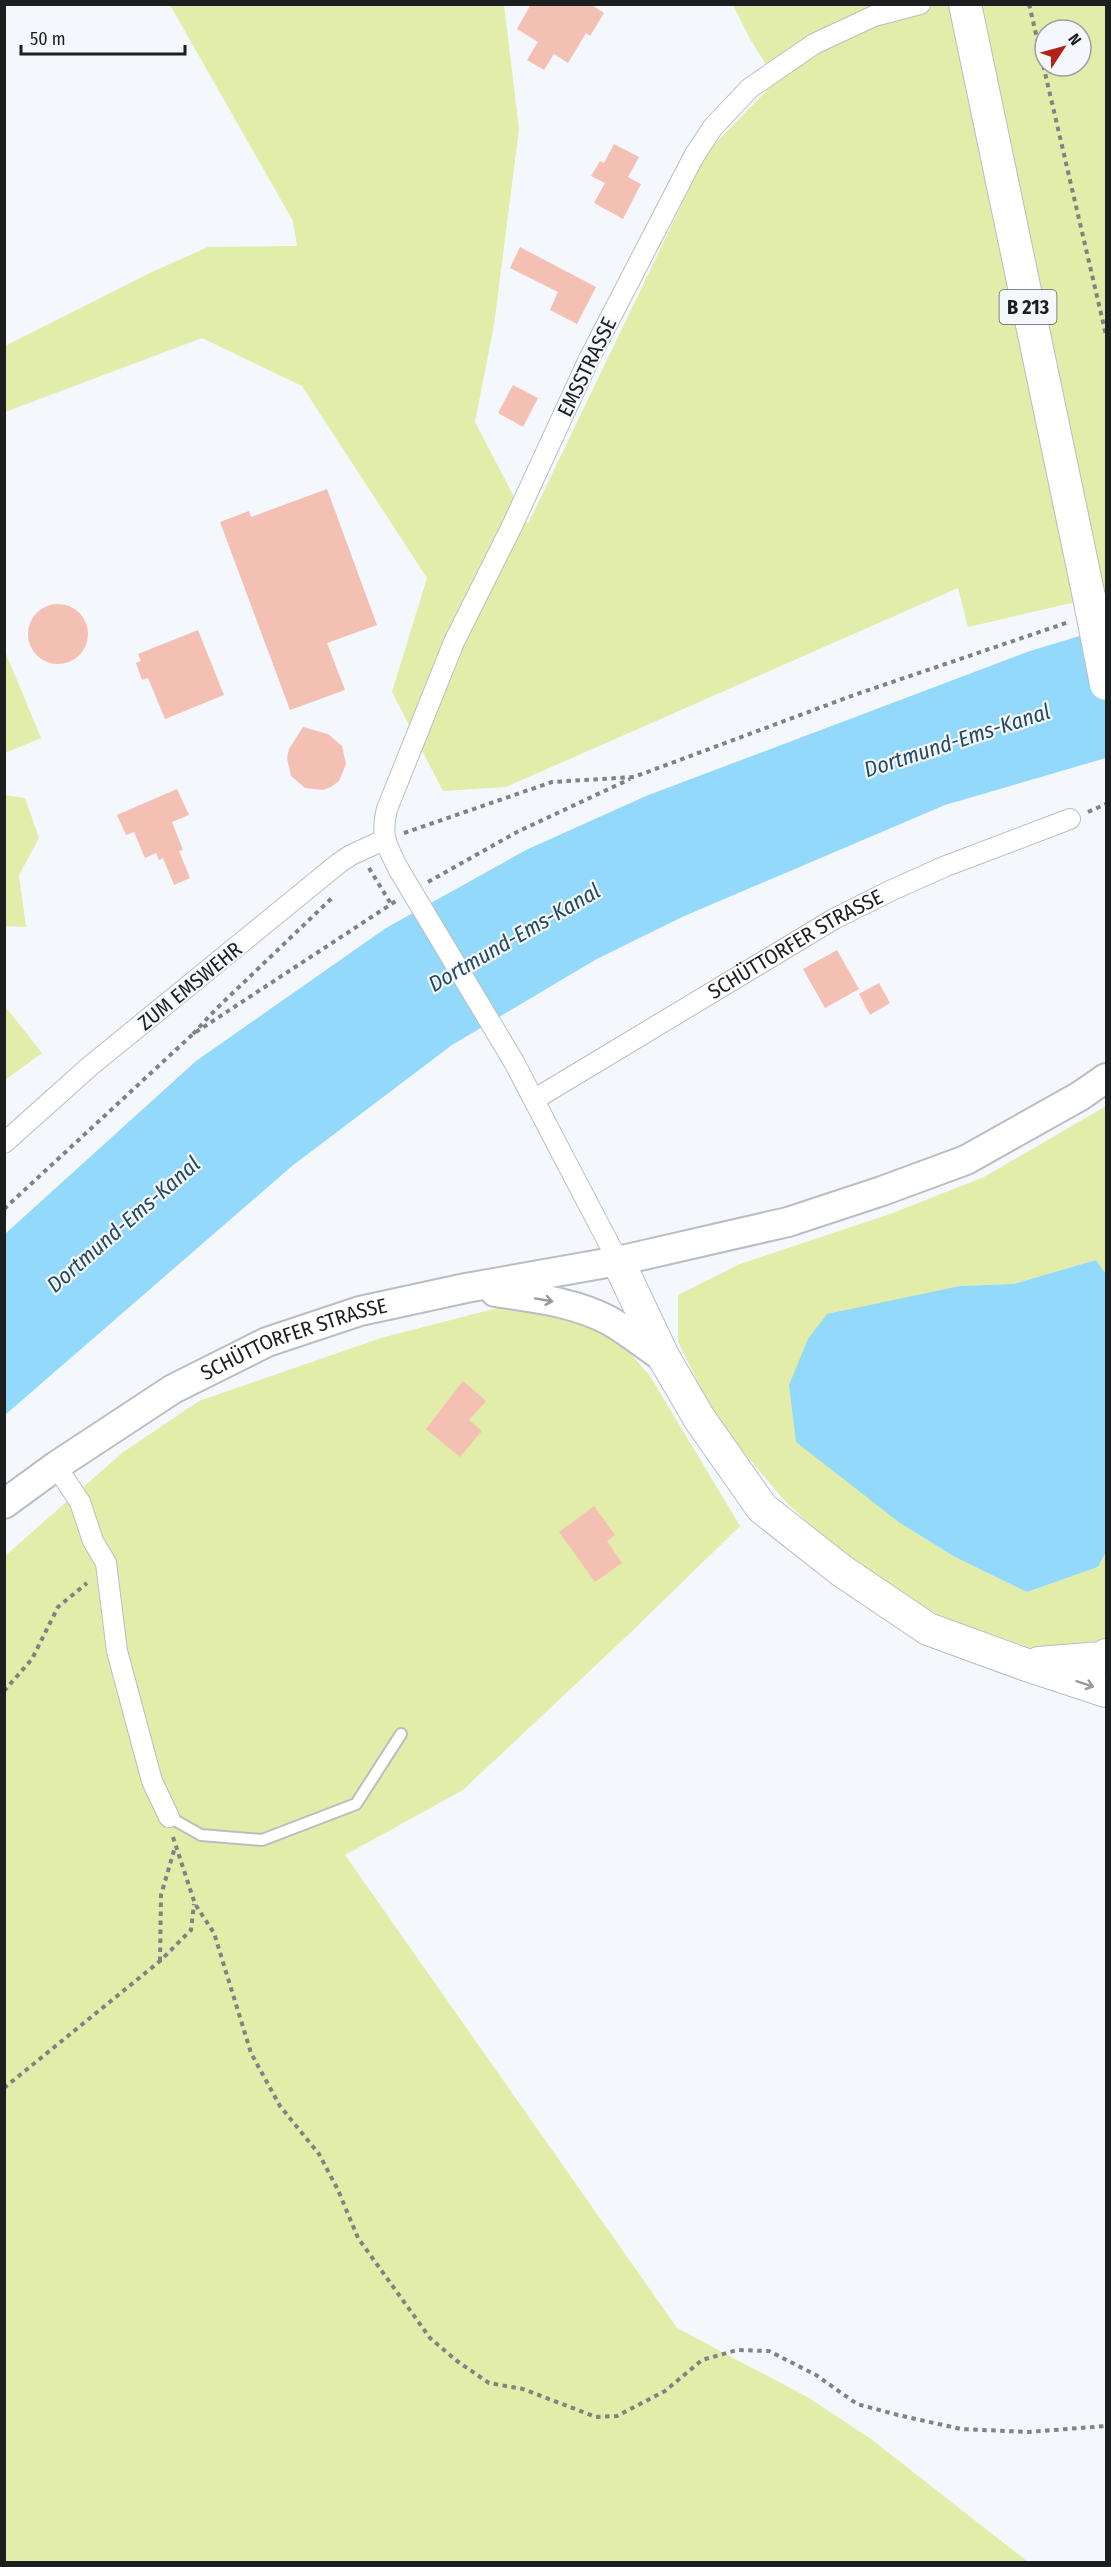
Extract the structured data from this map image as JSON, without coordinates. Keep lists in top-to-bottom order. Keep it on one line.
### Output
{"streets":{"main road":["B 213","SCHÜTTORFER STRASSE"],"street":["EMSSTRASSE","ZUM EMSWEHR"]},"crossings":[["EMSSTRASSE","ZUM EMSWEHR"]],"water":["Dortmund-Ems-Kanal"],"scale_bar":"50 m","north":"top right"}
